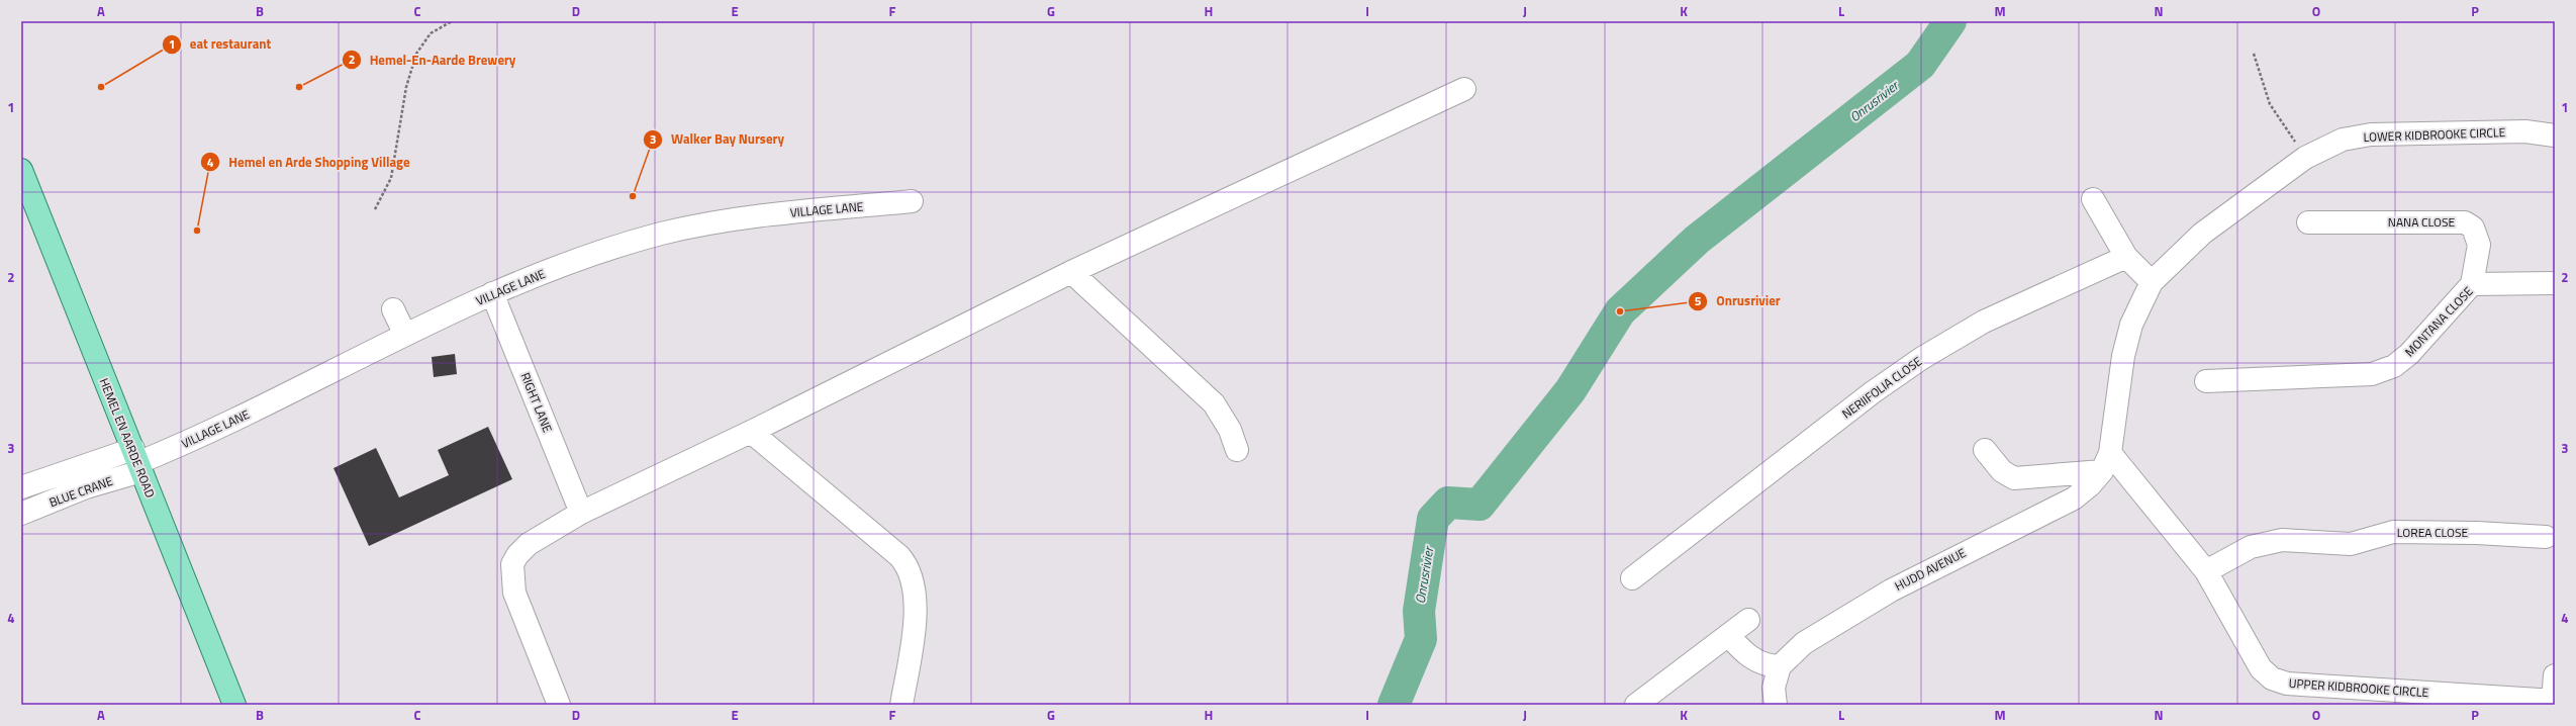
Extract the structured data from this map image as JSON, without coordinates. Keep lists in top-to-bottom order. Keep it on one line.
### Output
{"streets":{"main road":["HEMEL EN AARDE ROAD"],"street":["LOWER KIDBROOKE CIRCLE","VILLAGE LANE","NANA CLOSE","MONTANA CLOSE","NERIIFOLIA CLOSE","RIGHT LANE","BLUE CRANE","LOREA CLOSE","HUDD AVENUE","UPPER KIDBROOKE CIRCLE"]},"crossings":[["LOWER KIDBROOKE CIRCLE","HUDD AVENUE"],["LOWER KIDBROOKE CIRCLE","UPPER KIDBROOKE CIRCLE"],["VILLAGE LANE","RIGHT LANE"],["VILLAGE LANE","HEMEL EN AARDE ROAD"],["VILLAGE LANE","BLUE CRANE"],["NANA CLOSE","MONTANA CLOSE"],["HEMEL EN AARDE ROAD","BLUE CRANE"],["LOREA CLOSE","UPPER KIDBROOKE CIRCLE"],["HUDD AVENUE","UPPER KIDBROOKE CIRCLE"]],"water":["Onrusrivier"],"places":["eat restaurant","Hemel-En-Aarde Brewery","Walker Bay Nursery","Hemel en Arde Shopping Village","Onrusrivier"],"grid":{"columns":["A","B","C","D","E","F","G","H","I","J","K","L","M","N","O","P"],"rows":["1","2","3","4"]}}
